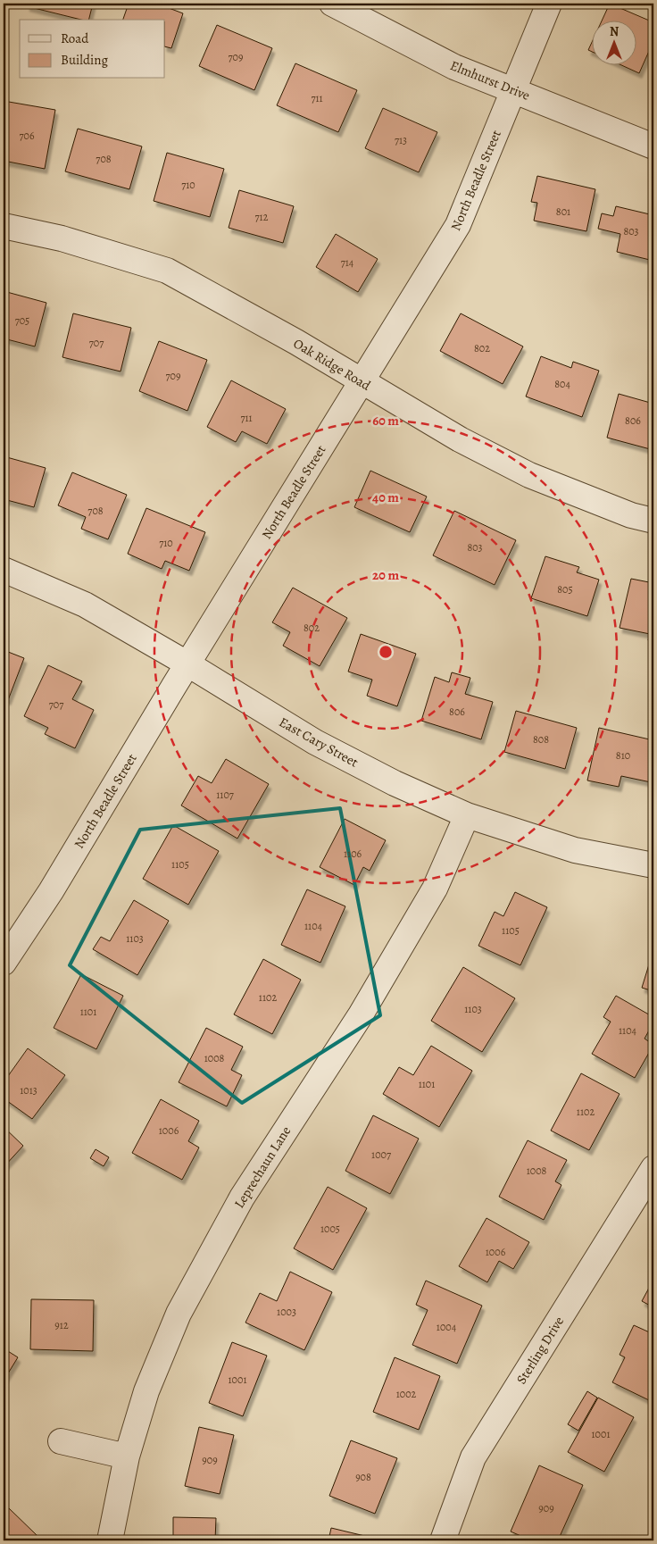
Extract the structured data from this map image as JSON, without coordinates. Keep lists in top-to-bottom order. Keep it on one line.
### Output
{"streets":{"street":["Elmhurst Drive","North Beadle Street","Oak Ridge Road","East Cary Street","Leprechaun Lane","Sterling Drive"]},"crossings":[["Elmhurst Drive","North Beadle Street"],["North Beadle Street","Oak Ridge Road"],["North Beadle Street","East Cary Street"],["East Cary Street","Leprechaun Lane"]],"house_numbers":["709","711","706","713","708","710","801","712","803","714","705","707","802","709","804","711","806","708","710","803","805","802","707","806","808","810","1107","1106","1105","1104","1105","1103","1102","1103","1101","1104","1008","1101","1013","1102","1006","1007","1008","1005","1006","1003","912","1004","1001","1002","1001","909","908","909"],"legend":["Road","Building"],"north":"top","rings":["60 m","40 m","20 m"]}
